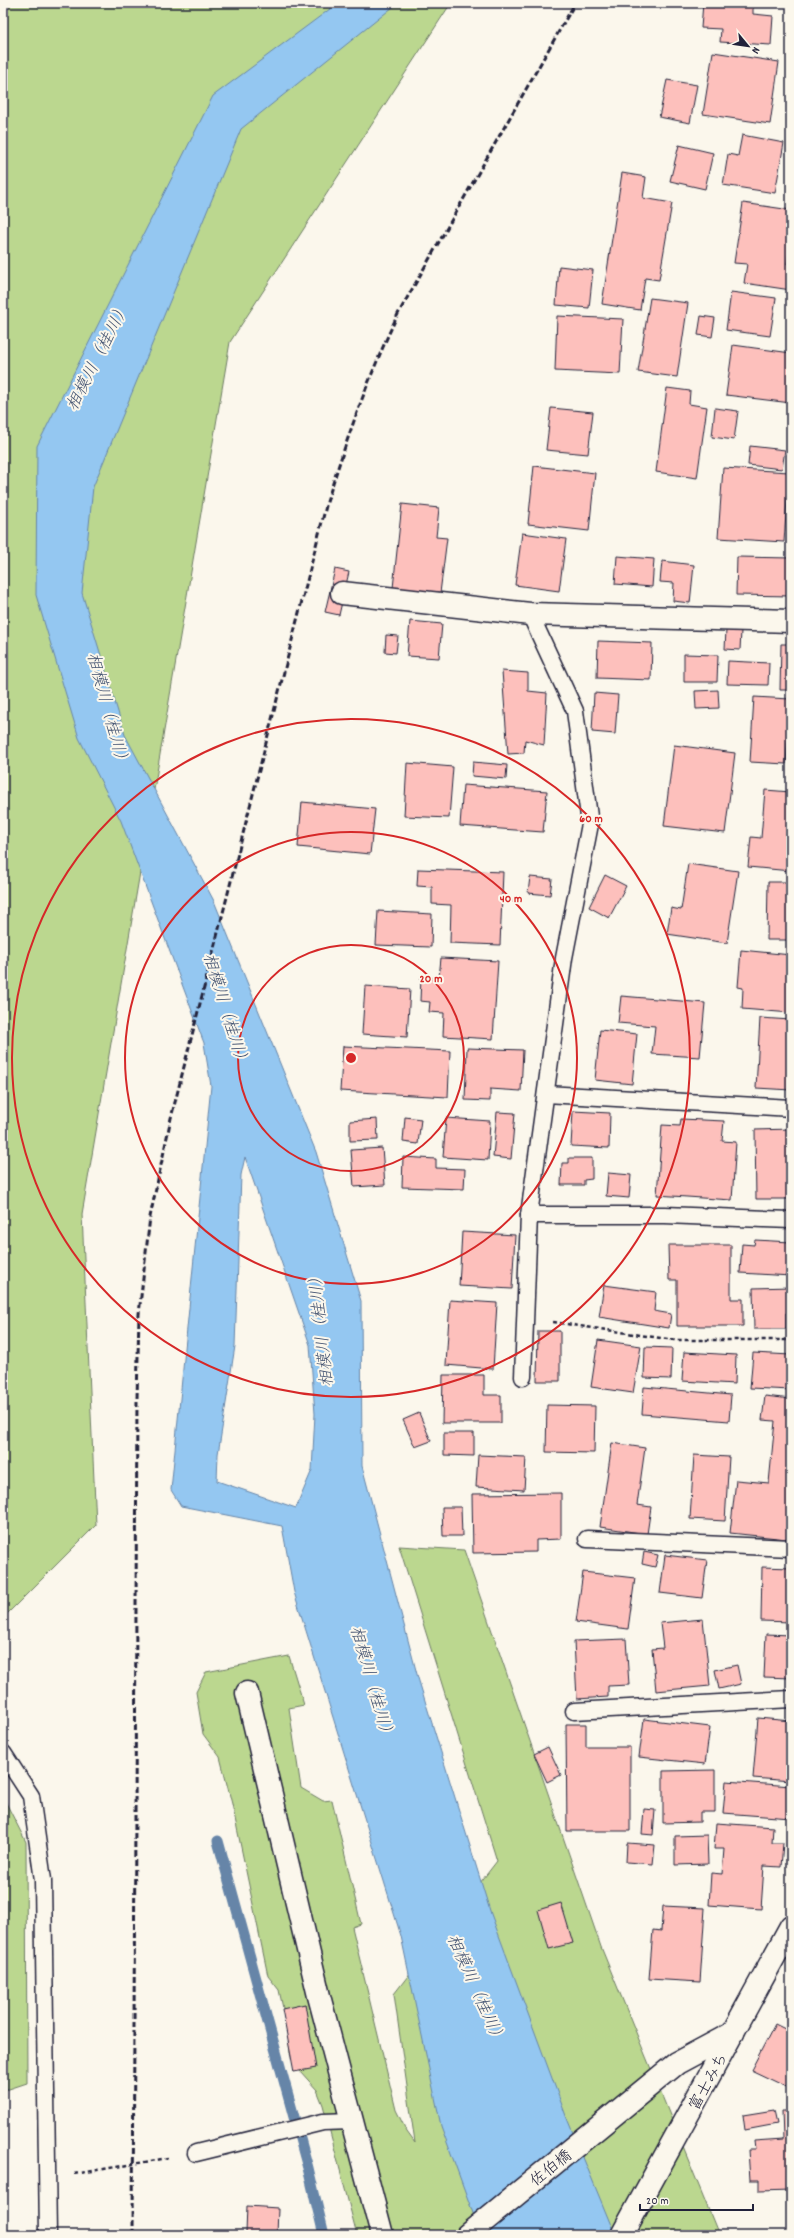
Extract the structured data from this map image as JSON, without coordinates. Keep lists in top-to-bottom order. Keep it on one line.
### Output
{"streets":{"main road":["富士みち","佐伯橋"]},"crossings":[["富士みち","佐伯橋"]],"water":["相模川（桂川）"],"scale_bar":"20 m","north":"bottom right","rings":["60 m","40 m","20 m"]}
